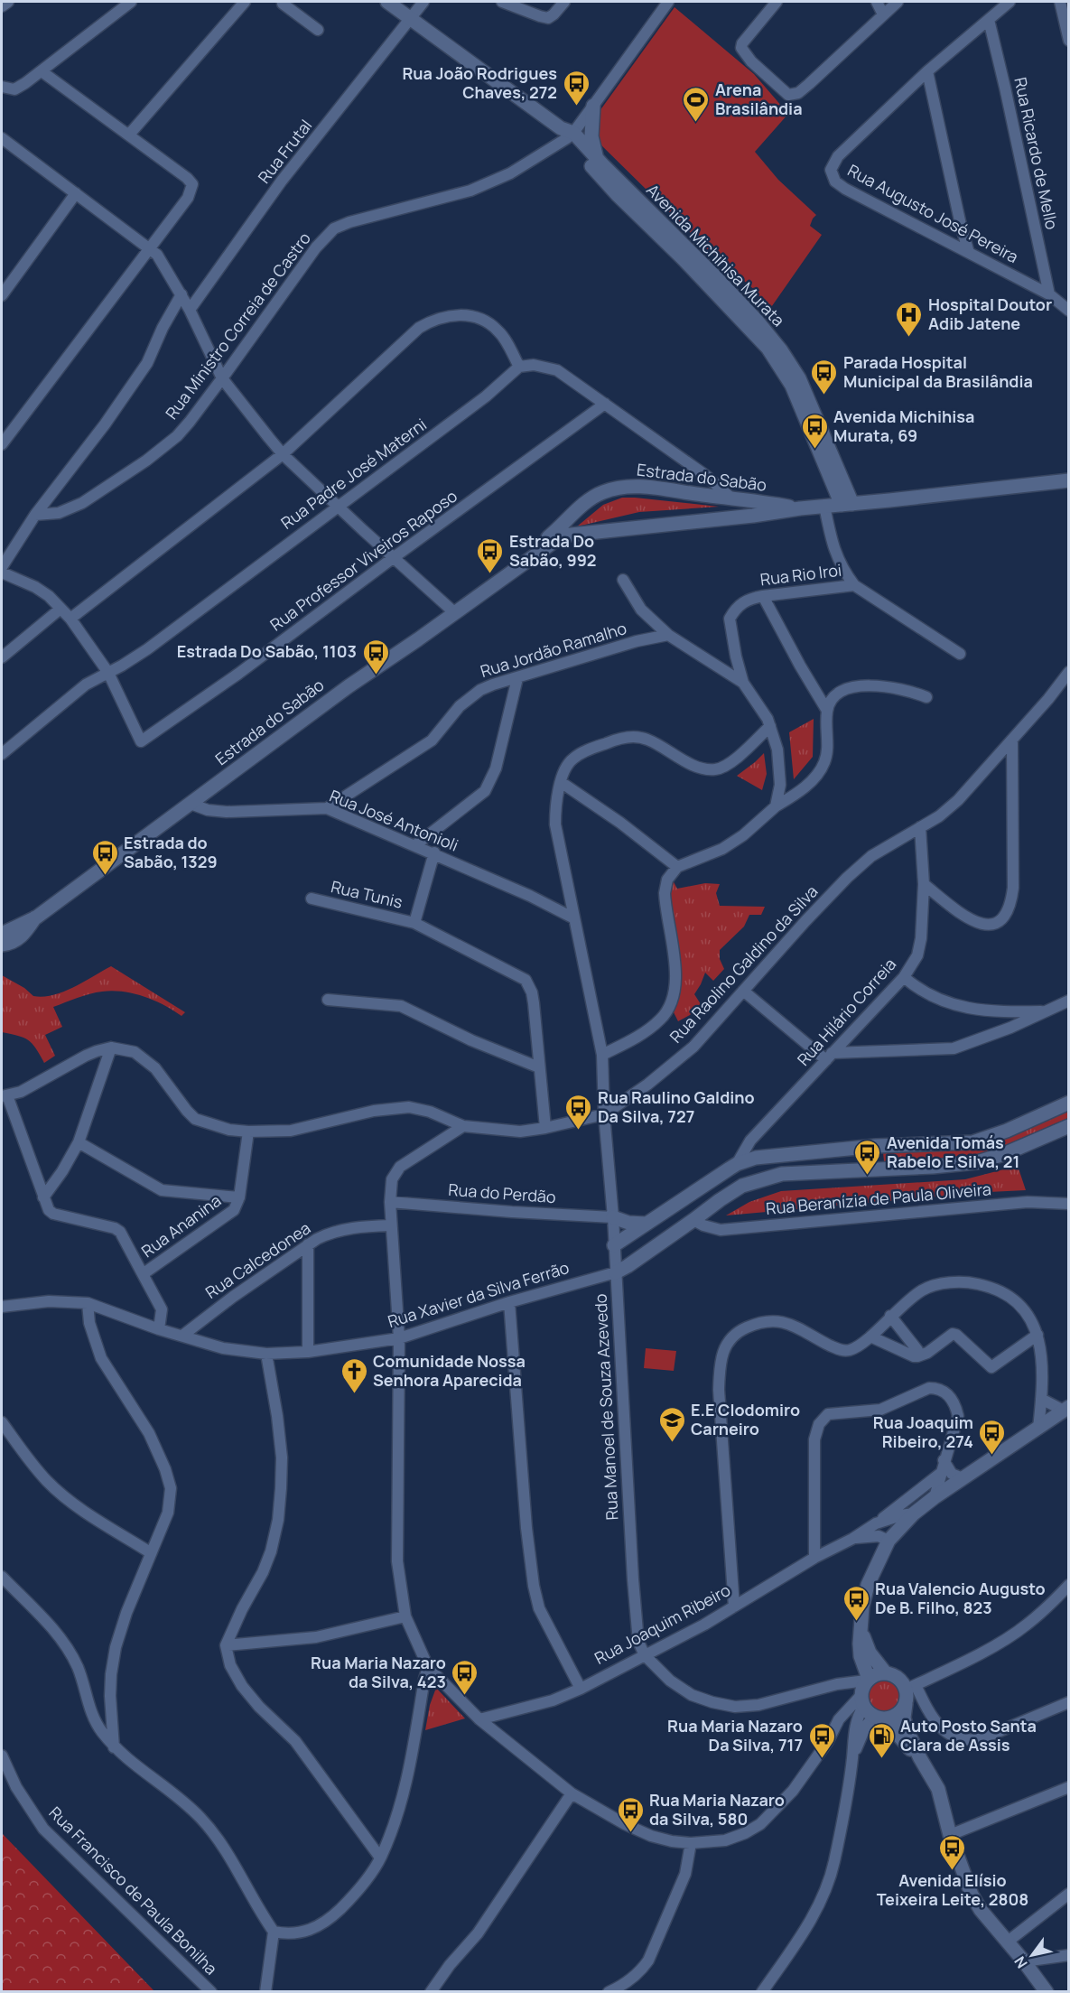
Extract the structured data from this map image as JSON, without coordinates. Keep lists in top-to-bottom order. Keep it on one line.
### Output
{"streets":{"street":["Rua Frutal","Rua Ricardo de Mello","Rua Augusto José Pereira","Avenida Michihisa Murata","Rua Ministro Correia de Castro","Rua Padre José Materni","Estrada do Sabão","Rua Professor Viveiros Raposo","Rua Rio Iroi","Rua Jordão Ramalho","Rua José Antonioli","Rua Tunis","Rua Raolino Galdino da Silva","Rua Hilário Correia","Rua do Perdão","Rua Beranízia de Paula Oliveira","Rua Ananina","Rua Calcedonea","Rua Xavier da Silva Ferrão","Rua Manoel de Souza Azevedo","Rua Joaquim Ribeiro","Rua Francisco de Paula Bonilha"]},"crossings":[["Rua Ricardo de Mello","Rua Augusto José Pereira"],["Avenida Michihisa Murata","Rua Ministro Correia de Castro"],["Avenida Michihisa Murata","Estrada do Sabão"],["Rua Padre José Materni","Rua Professor Viveiros Raposo"],["Estrada do Sabão","Rua José Antonioli"],["Rua Jordão Ramalho","Rua José Antonioli"],["Rua José Antonioli","Rua Manoel de Souza Azevedo"],["Rua Raolino Galdino da Silva","Rua Hilário Correia"],["Rua Raolino Galdino da Silva","Rua Ananina"],["Rua Raolino Galdino da Silva","Rua Manoel de Souza Azevedo"],["Rua do Perdão","Rua Manoel de Souza Azevedo"],["Rua Calcedonea","Rua Xavier da Silva Ferrão"],["Rua Xavier da Silva Ferrão","Rua Manoel de Souza Azevedo"],["Rua Manoel de Souza Azevedo","Rua Joaquim Ribeiro"]],"places":{"bus stop":["Rua João Rodrigues Chaves, 272","Parada Hospital Municipal da Brasilândia","Avenida Michihisa Murata, 69","Estrada Do Sabão, 992","Estrada Do Sabão, 1103","Estrada do Sabão, 1329","Rua Raulino Galdino Da Silva, 727","Avenida Tomás Rabelo E Silva, 21","Rua Joaquim Ribeiro, 274","Rua Valencio Augusto De B. Filho, 823","Rua Maria Nazaro da Silva, 423","Rua Maria Nazaro Da Silva, 717","Rua Maria Nazaro da Silva, 580","Avenida Elísio Teixeira Leite, 2808"],"sports":["Arena Brasilândia"],"hospital":["Hospital Doutor Adib Jatene"],"church":["Comunidade Nossa Senhora Aparecida"],"school or university":["E.E Clodomiro Carneiro"],"fuel station":["Auto Posto Santa Clara de Assis"]},"north":"bottom left"}
